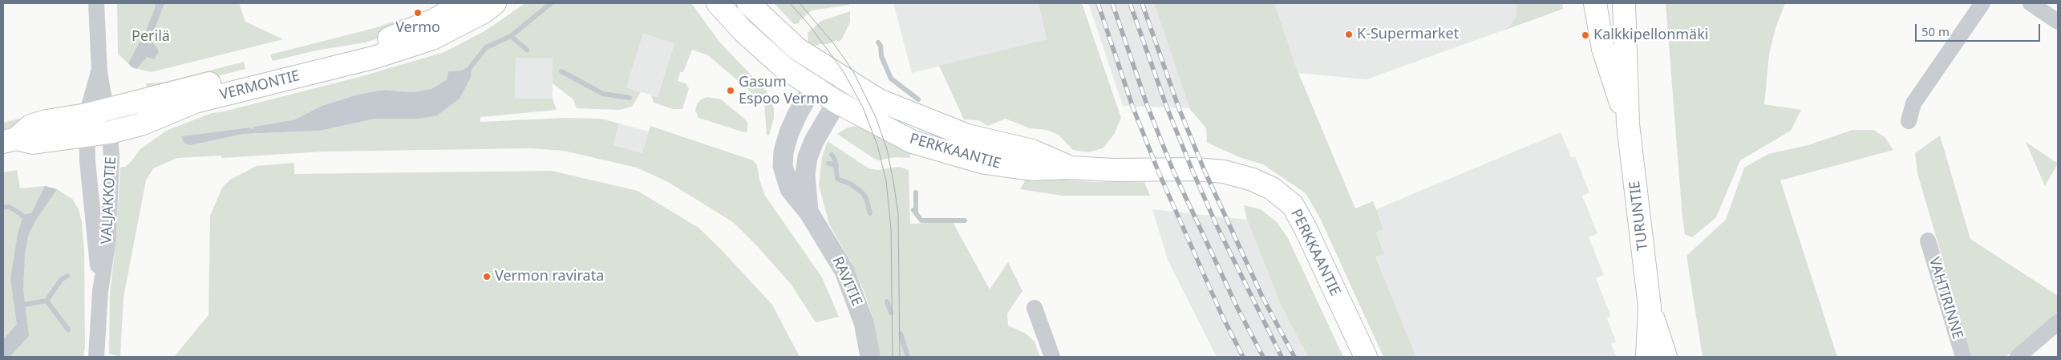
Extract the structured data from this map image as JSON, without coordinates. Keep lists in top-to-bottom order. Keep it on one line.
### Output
{"streets":{"main road":["VERMONTIE","PERKKAANTIE","TURUNTIE"],"street":["VALJAKKOTIE","RAVITIE","VAHTIRINNE"]},"crossings":[["VERMONTIE","VALJAKKOTIE"],["PERKKAANTIE","RAVITIE"]],"parks":["Perilä"],"places":["Vermo","K-Supermarket","Kalkkipellonmäki","Gasum Espoo Vermo","Vermon ravirata"],"scale_bar":"50 m"}
